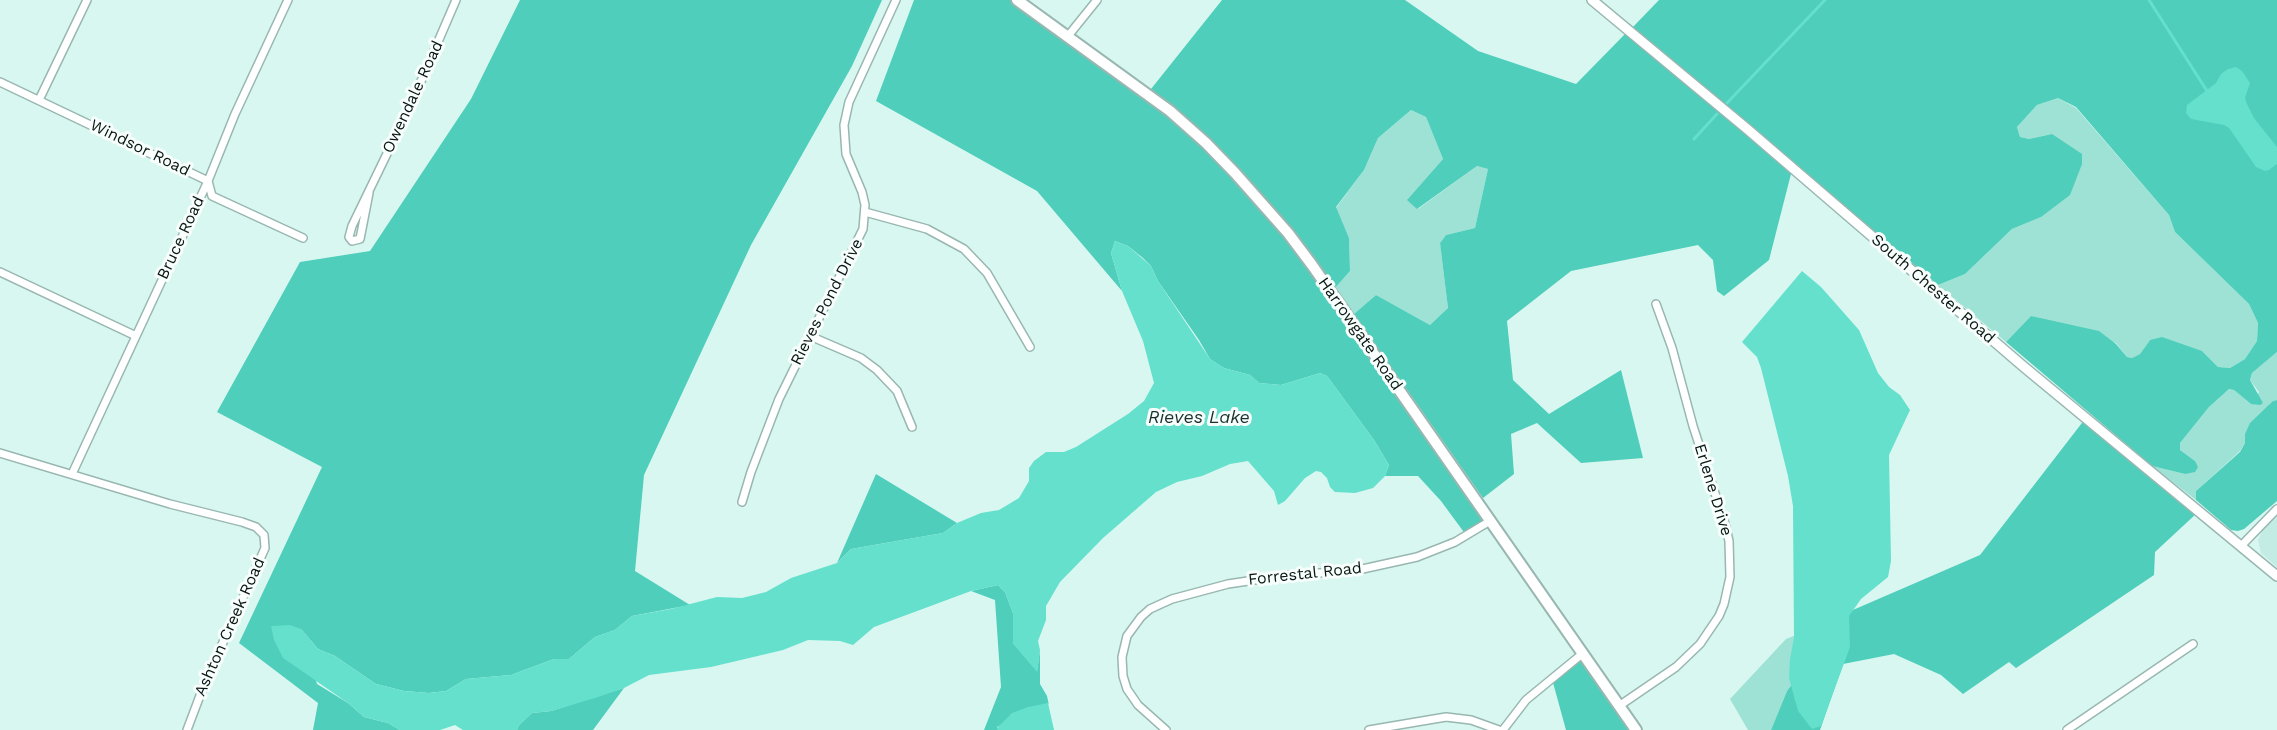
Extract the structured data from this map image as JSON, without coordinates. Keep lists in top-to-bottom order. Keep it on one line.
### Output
{"streets":{"main road":["Harrowgate Road"],"street":["Owendale Road","Windsor Road","Bruce Road","South Chester Road","Rieves Pond Drive","Erlene Drive","Forrestal Road","Ashton Creek Road"]},"crossings":[["Windsor Road","Bruce Road"],["Bruce Road","Ashton Creek Road"],["Harrowgate Road","Erlene Drive"],["Harrowgate Road","Forrestal Road"]],"water":["Rieves Lake"]}
